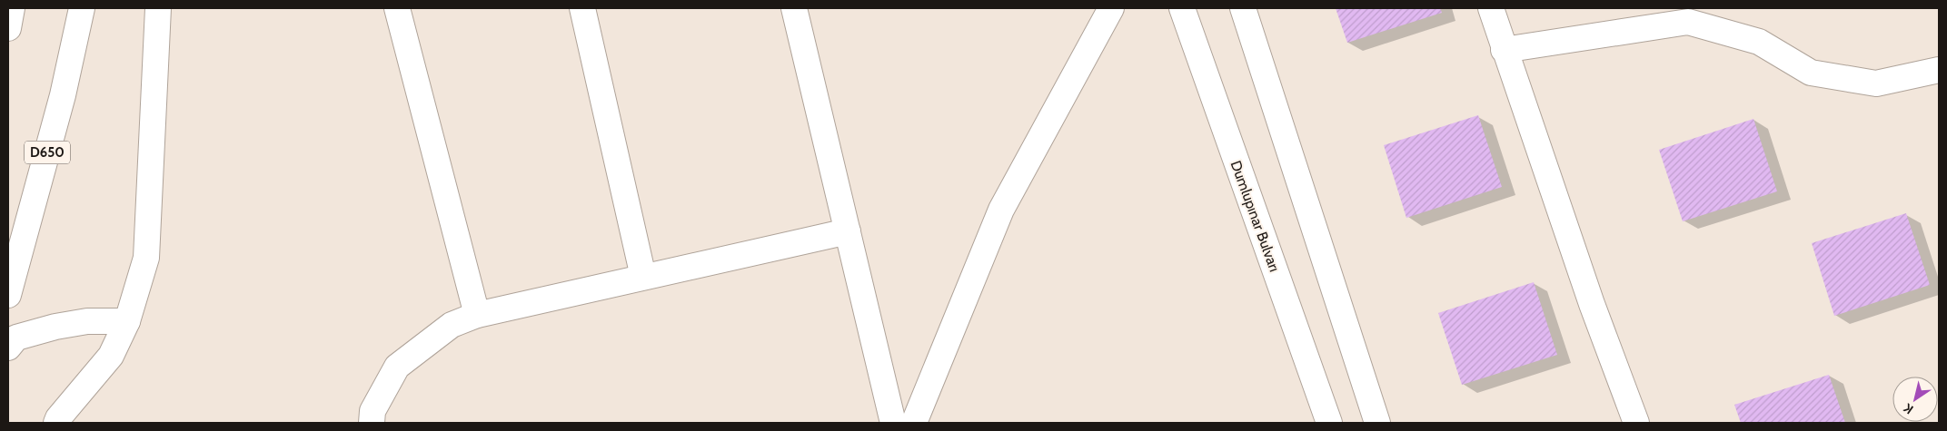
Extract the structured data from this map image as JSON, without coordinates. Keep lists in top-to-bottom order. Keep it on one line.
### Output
{"streets":{"main road":["D650","Dumlupınar Bulvarı"]},"north":"bottom left"}
